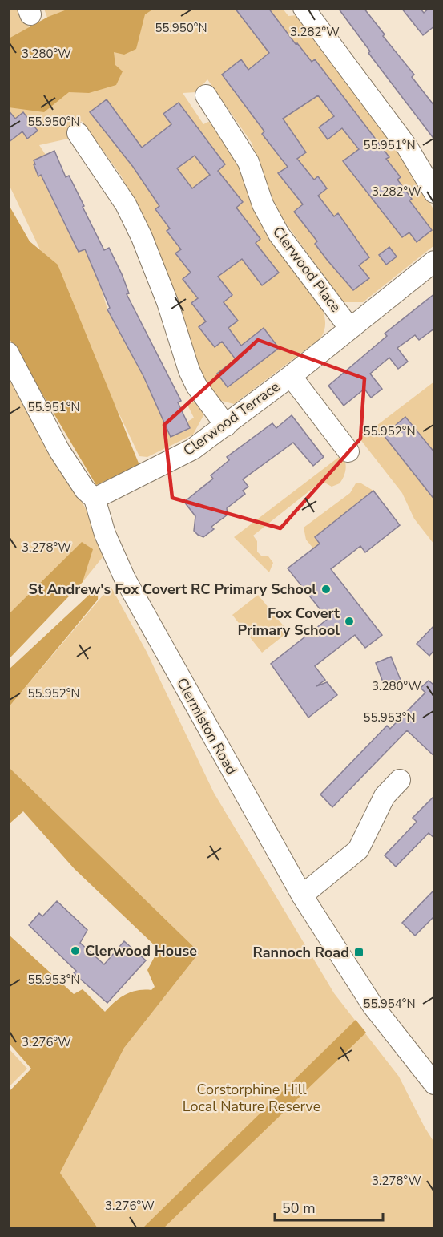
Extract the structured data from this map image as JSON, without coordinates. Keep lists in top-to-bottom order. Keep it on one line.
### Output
{"streets":{"street":["Clerwood Place","Clerwood Terrace","Clermiston Road"]},"crossings":[["Clerwood Place","Clerwood Terrace"],["Clerwood Terrace","Clermiston Road"]],"parks":["Corstorphine Hill Local Nature Reserve"],"places":{"other":["St Andrew's Fox Covert RC Primary School","Fox Covert Primary School","Clerwood House"],"transit":["Rannoch Road"]},"scale_bar":"50 m","coordinates":["55.950°N","3.282°W","3.280°W","55.951°N","55.952°N","3.278°W","55.953°N","55.954°N","3.276°W"]}
